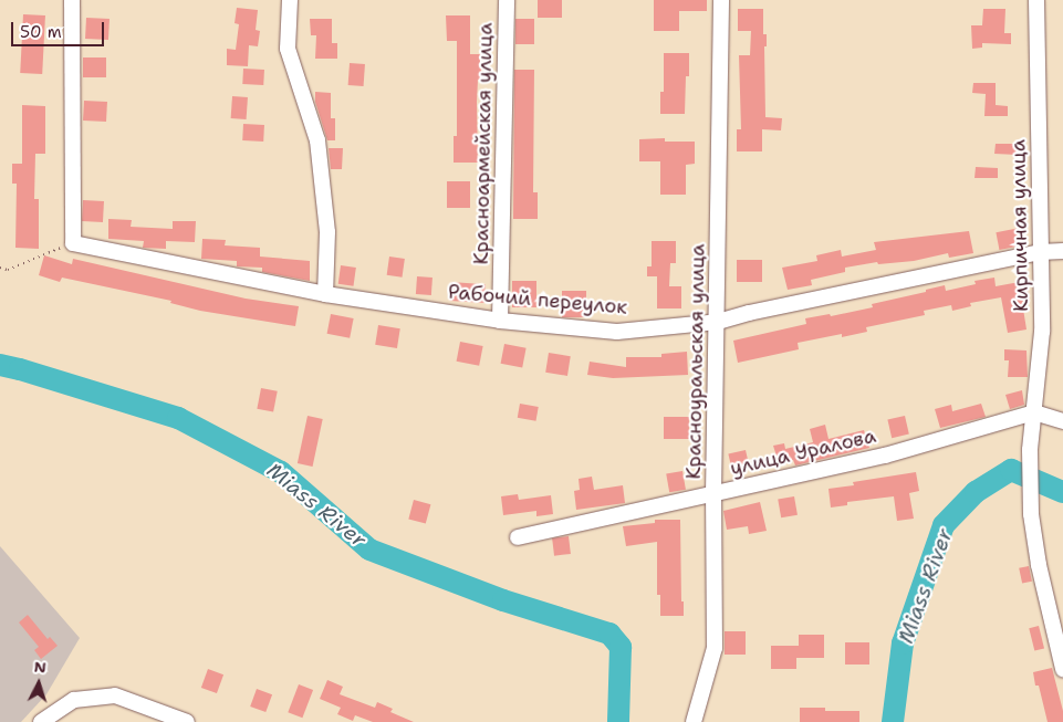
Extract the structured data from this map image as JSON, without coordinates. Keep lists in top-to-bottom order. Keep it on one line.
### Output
{"streets":{"street":["Красноармейская улица","Кирпичная улица","Рабочий переулок","Красноуральская улица","улица Уралова"]},"crossings":[["Красноармейская улица","Рабочий переулок"],["Кирпичная улица","Рабочий переулок"],["Кирпичная улица","улица Уралова"],["Рабочий переулок","Красноуральская улица"],["Красноуральская улица","улица Уралова"]],"water":["Miass River"],"scale_bar":"50 m","north":"top"}
